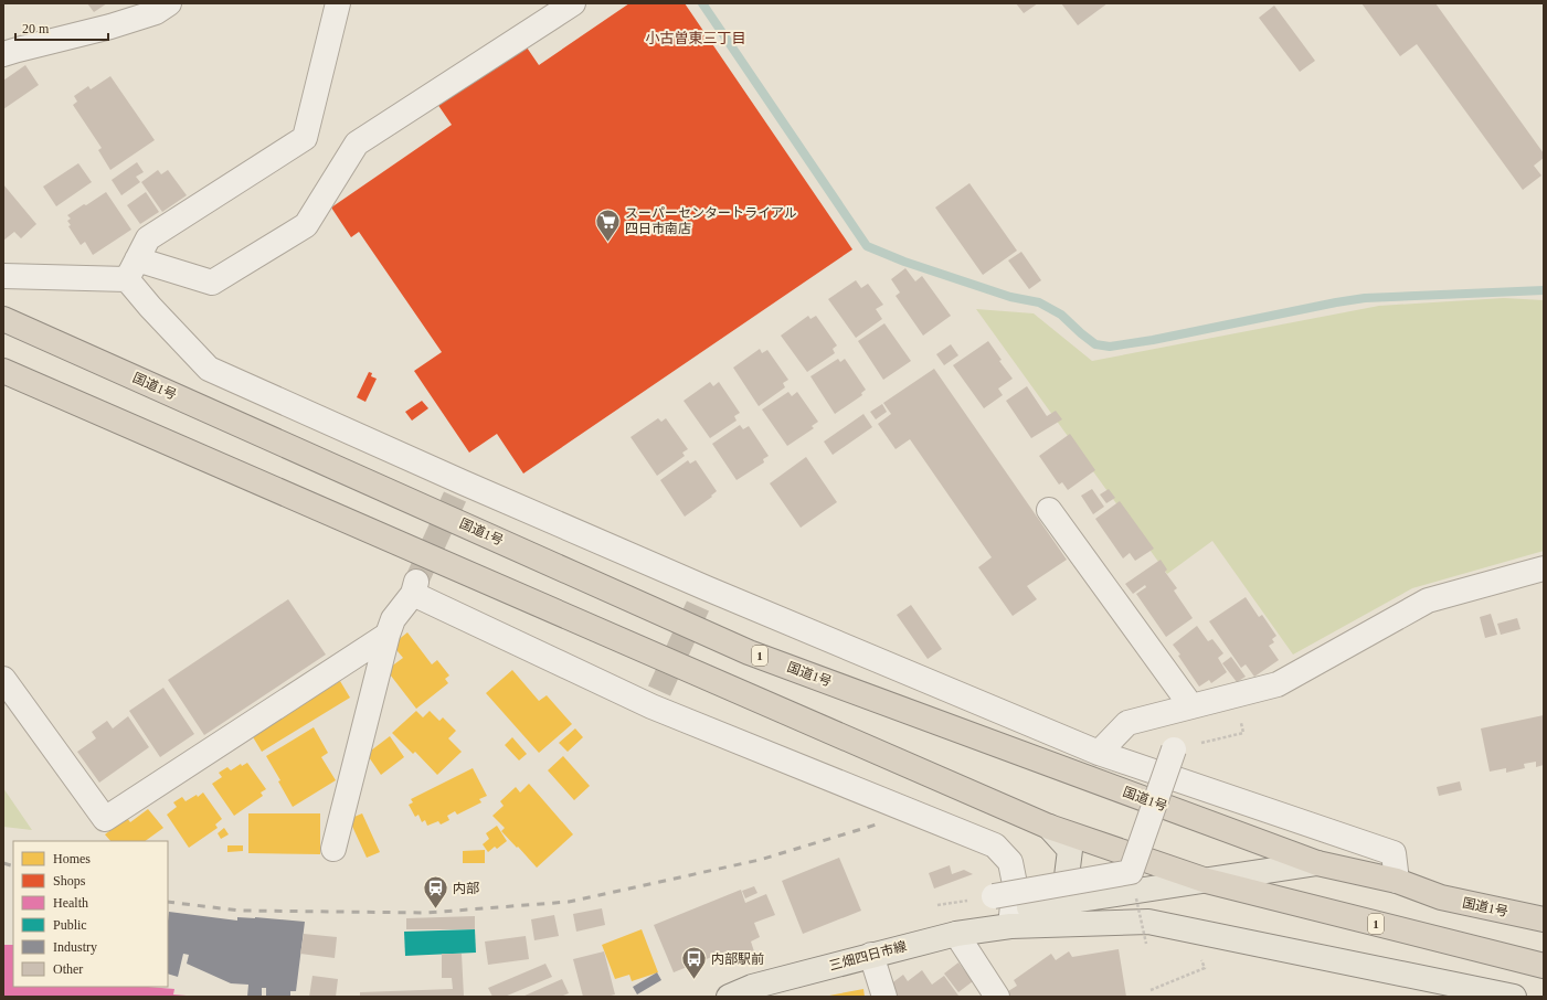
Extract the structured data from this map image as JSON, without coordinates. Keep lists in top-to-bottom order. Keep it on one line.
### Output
{"streets":{"highway":["国道1号","1"],"main road":["三畑四日市線"]},"districts":["小古曽東三丁目"],"places":{"supermarket":["スーパーセンタートライアル 四日市南店"],"station":["内部"],"bus stop":["内部駅前"]},"legend":["Homes","Shops","Health","Public","Industry","Other"],"scale_bar":"20 m"}
